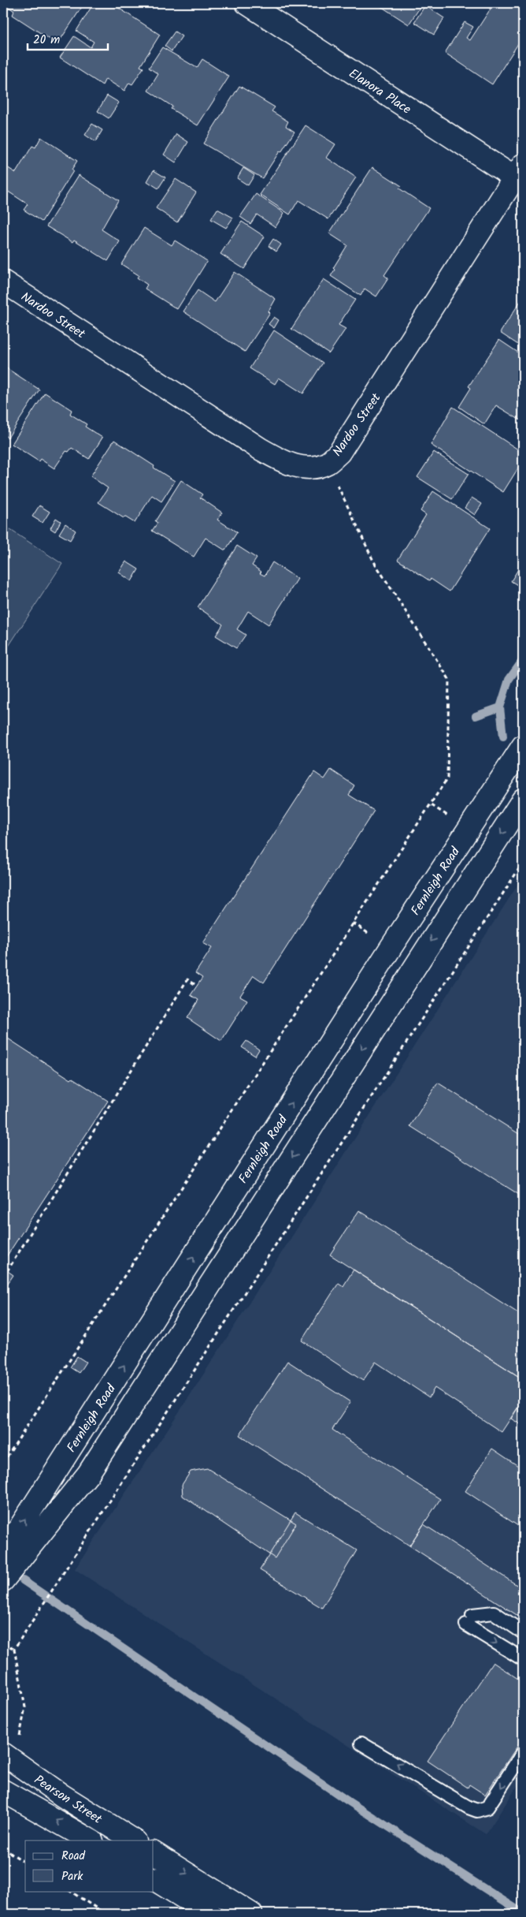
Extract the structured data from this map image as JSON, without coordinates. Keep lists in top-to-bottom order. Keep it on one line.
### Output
{"streets":{"street":["Elanora Place","Nardoo Street","Fernleigh Road","Pearson Street"]},"crossings":[["Elanora Place","Nardoo Street"]],"legend":["Road","Park"],"scale_bar":"20 m"}
